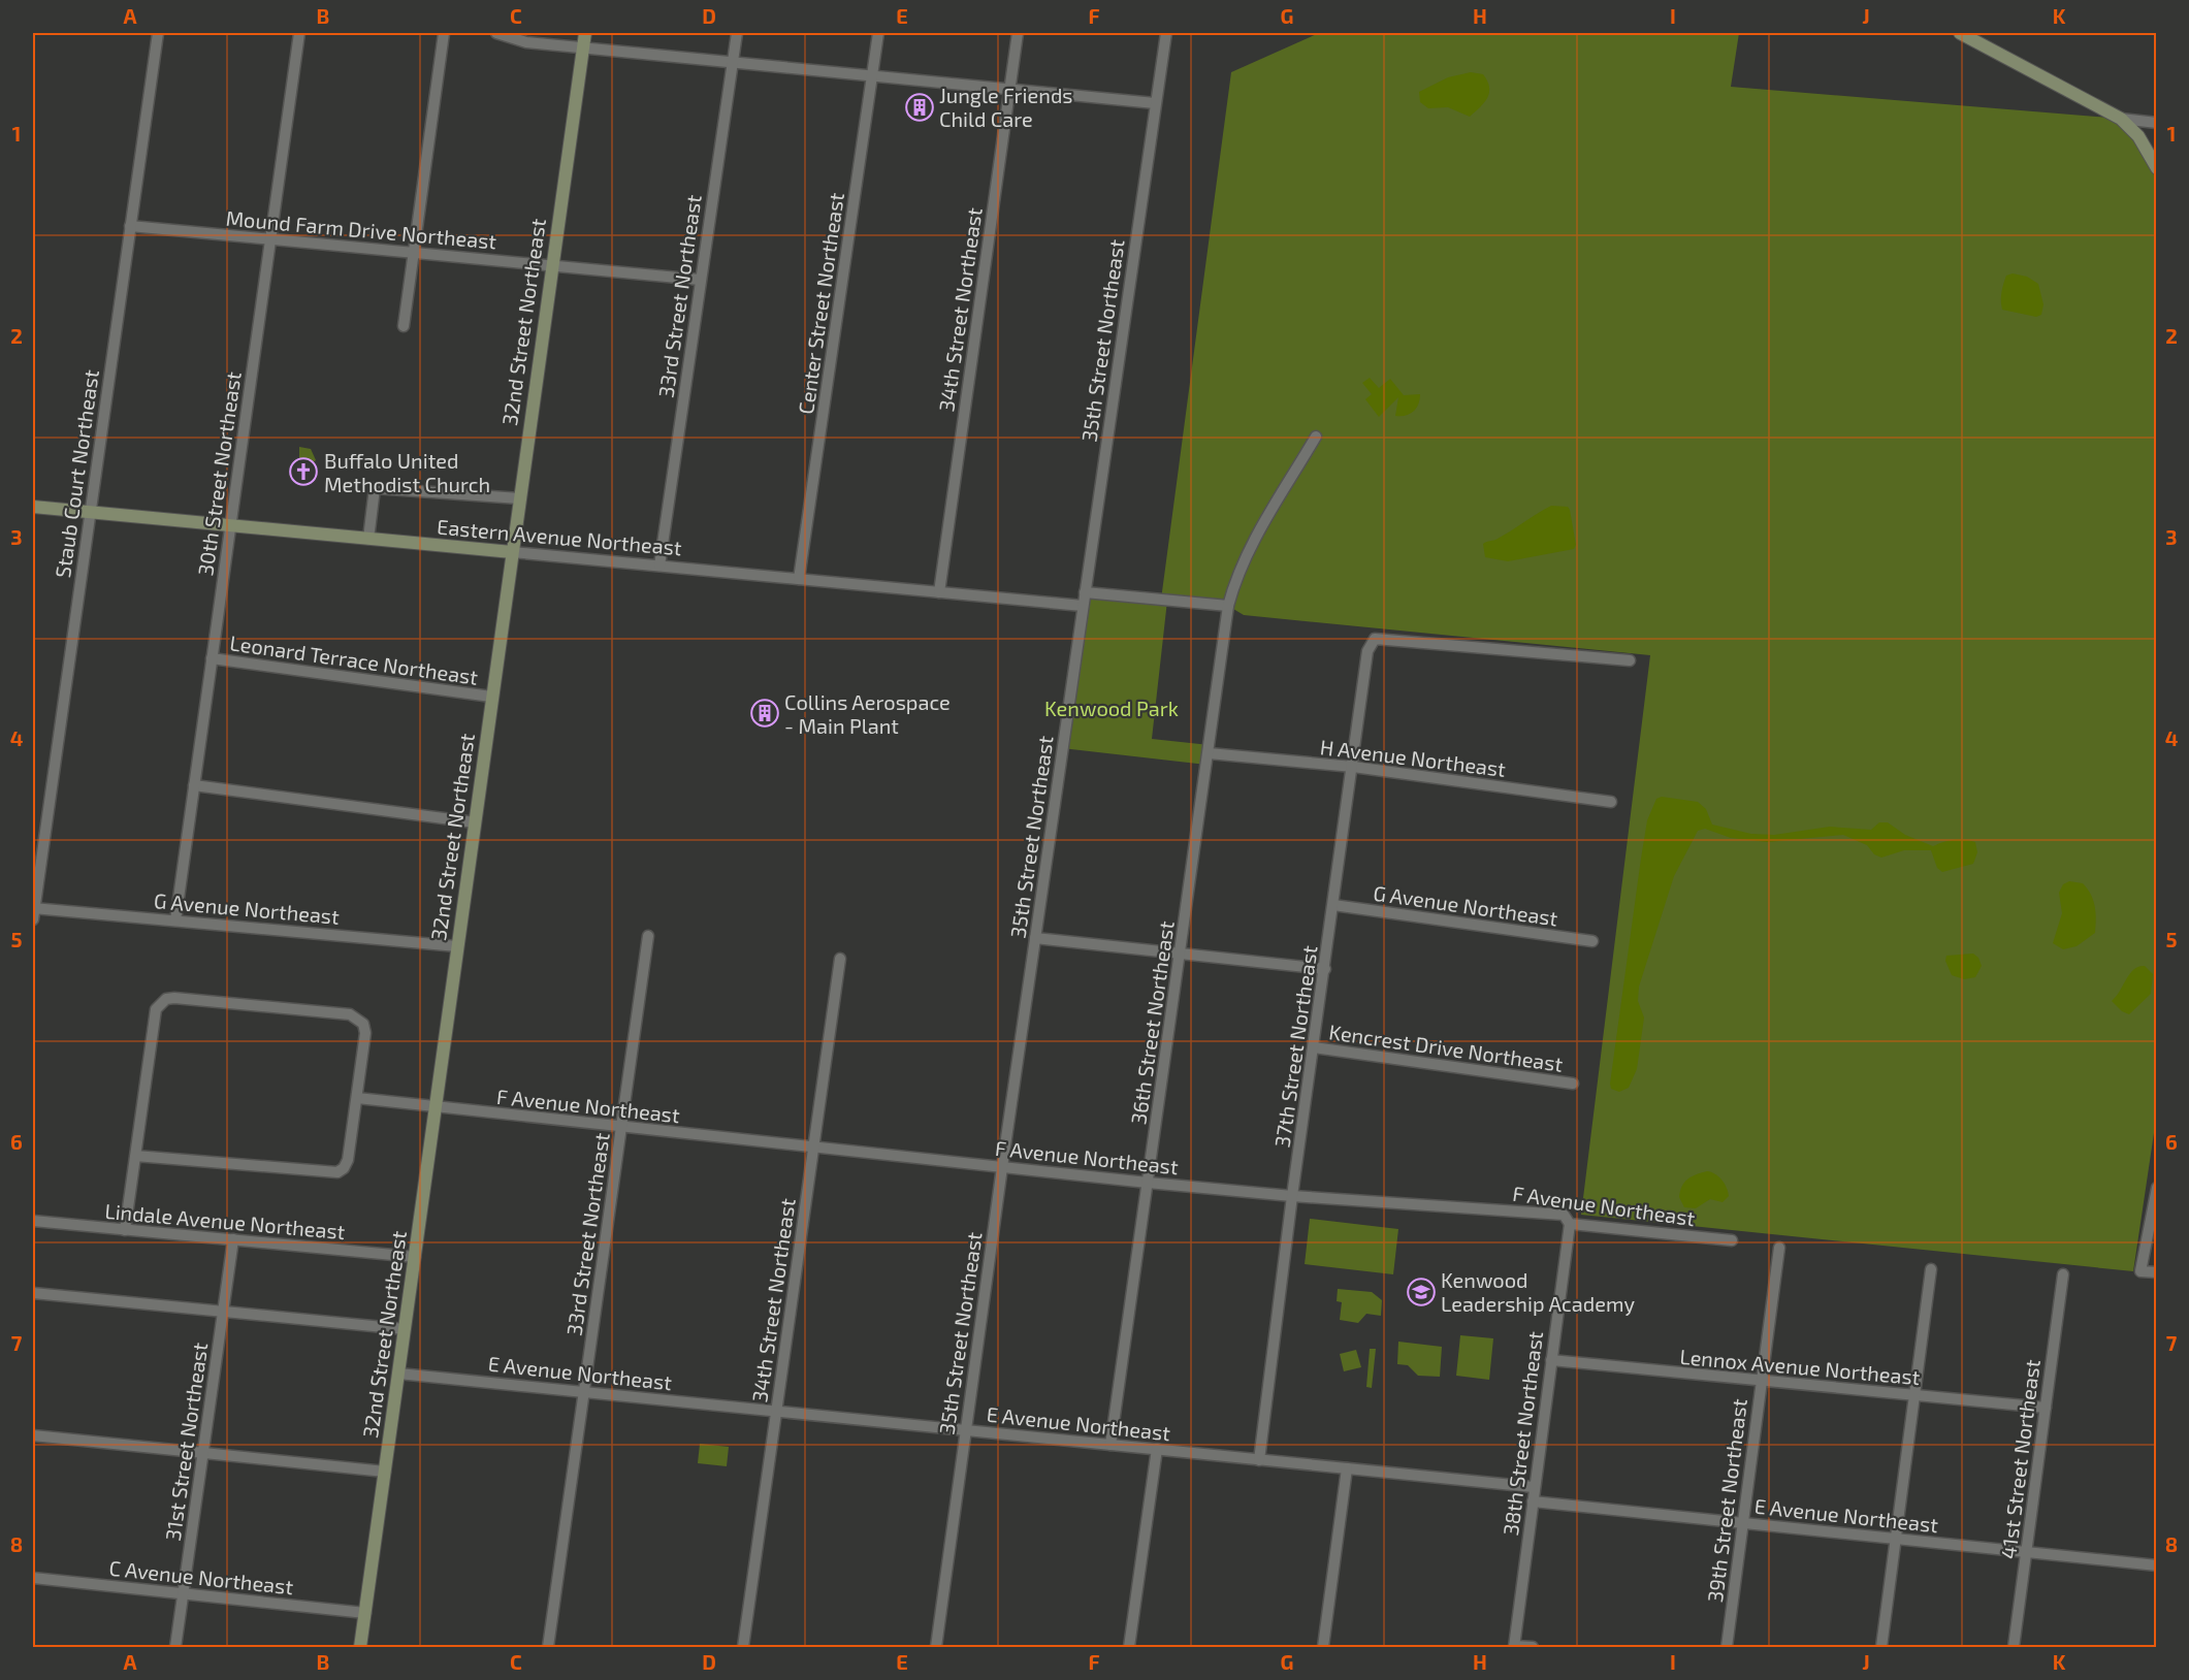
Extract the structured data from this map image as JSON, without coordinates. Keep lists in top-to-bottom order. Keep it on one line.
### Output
{"streets":{"main road":["32nd Street Northeast","Eastern Avenue Northeast"],"street":["Mound Farm Drive Northeast","33rd Street Northeast","Center Street Northeast","34th Street Northeast","35th Street Northeast","Staub Court Northeast","30th Street Northeast","Leonard Terrace Northeast","H Avenue Northeast","G Avenue Northeast","36th Street Northeast","37th Street Northeast","Kencrest Drive Northeast","F Avenue Northeast","Lindale Avenue Northeast","Lennox Avenue Northeast","E Avenue Northeast","38th Street Northeast","31st Street Northeast","41st Street Northeast","39th Street Northeast","C Avenue Northeast"]},"crossings":[["Mound Farm Drive Northeast","33rd Street Northeast"],["Mound Farm Drive Northeast","32nd Street Northeast"],["Mound Farm Drive Northeast","Staub Court Northeast"],["Mound Farm Drive Northeast","30th Street Northeast"],["33rd Street Northeast","Eastern Avenue Northeast"],["33rd Street Northeast","F Avenue Northeast"],["33rd Street Northeast","E Avenue Northeast"],["Center Street Northeast","Eastern Avenue Northeast"],["34th Street Northeast","Eastern Avenue Northeast"],["34th Street Northeast","F Avenue Northeast"],["34th Street Northeast","E Avenue Northeast"],["32nd Street Northeast","Eastern Avenue Northeast"],["32nd Street Northeast","Leonard Terrace Northeast"],["32nd Street Northeast","G Avenue Northeast"],["32nd Street Northeast","F Avenue Northeast"],["32nd Street Northeast","Lindale Avenue Northeast"],["32nd Street Northeast","E Avenue Northeast"],["32nd Street Northeast","C Avenue Northeast"],["35th Street Northeast","Eastern Avenue Northeast"],["35th Street Northeast","F Avenue Northeast"],["35th Street Northeast","E Avenue Northeast"],["Staub Court Northeast","Eastern Avenue Northeast"],["Staub Court Northeast","G Avenue Northeast"],["30th Street Northeast","Eastern Avenue Northeast"],["30th Street Northeast","Leonard Terrace Northeast"],["30th Street Northeast","G Avenue Northeast"],["H Avenue Northeast","36th Street Northeast"],["H Avenue Northeast","37th Street Northeast"],["G Avenue Northeast","37th Street Northeast"],["36th Street Northeast","F Avenue Northeast"],["36th Street Northeast","E Avenue Northeast"],["37th Street Northeast","Kencrest Drive Northeast"],["37th Street Northeast","F Avenue Northeast"],["37th Street Northeast","E Avenue Northeast"],["F Avenue Northeast","38th Street Northeast"],["Lindale Avenue Northeast","31st Street Northeast"],["Lennox Avenue Northeast","38th Street Northeast"],["Lennox Avenue Northeast","41st Street Northeast"],["Lennox Avenue Northeast","39th Street Northeast"],["E Avenue Northeast","38th Street Northeast"],["E Avenue Northeast","41st Street Northeast"],["E Avenue Northeast","39th Street Northeast"],["31st Street Northeast","C Avenue Northeast"]],"parks":["Kenwood Park"],"places":{"building":["Jungle Friends Child Care","Collins Aerospace - Main Plant"],"church":["Buffalo United Methodist Church"],"school or university":["Kenwood Leadership Academy"]},"grid":{"columns":["A","B","C","D","E","F","G","H","I","J","K"],"rows":["1","2","3","4","5","6","7","8"]}}
